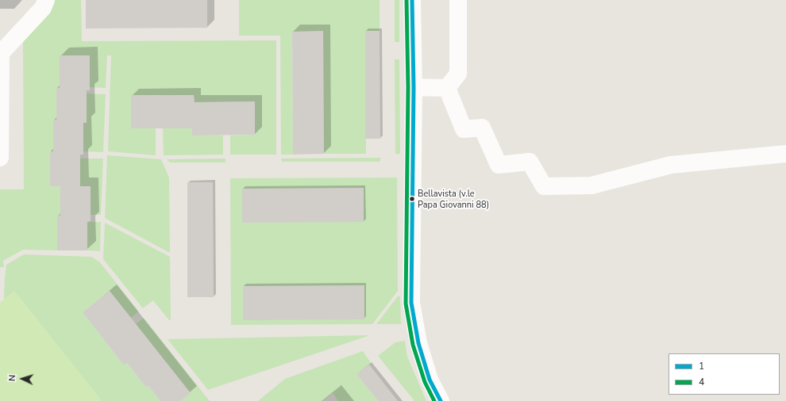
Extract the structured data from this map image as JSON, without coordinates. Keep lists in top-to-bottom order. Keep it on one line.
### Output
{"places":["Bellavista (v.le Papa Giovanni 88)"],"lines":["transit line 1","transit line 4"],"legend":["1","4"],"north":"left"}
